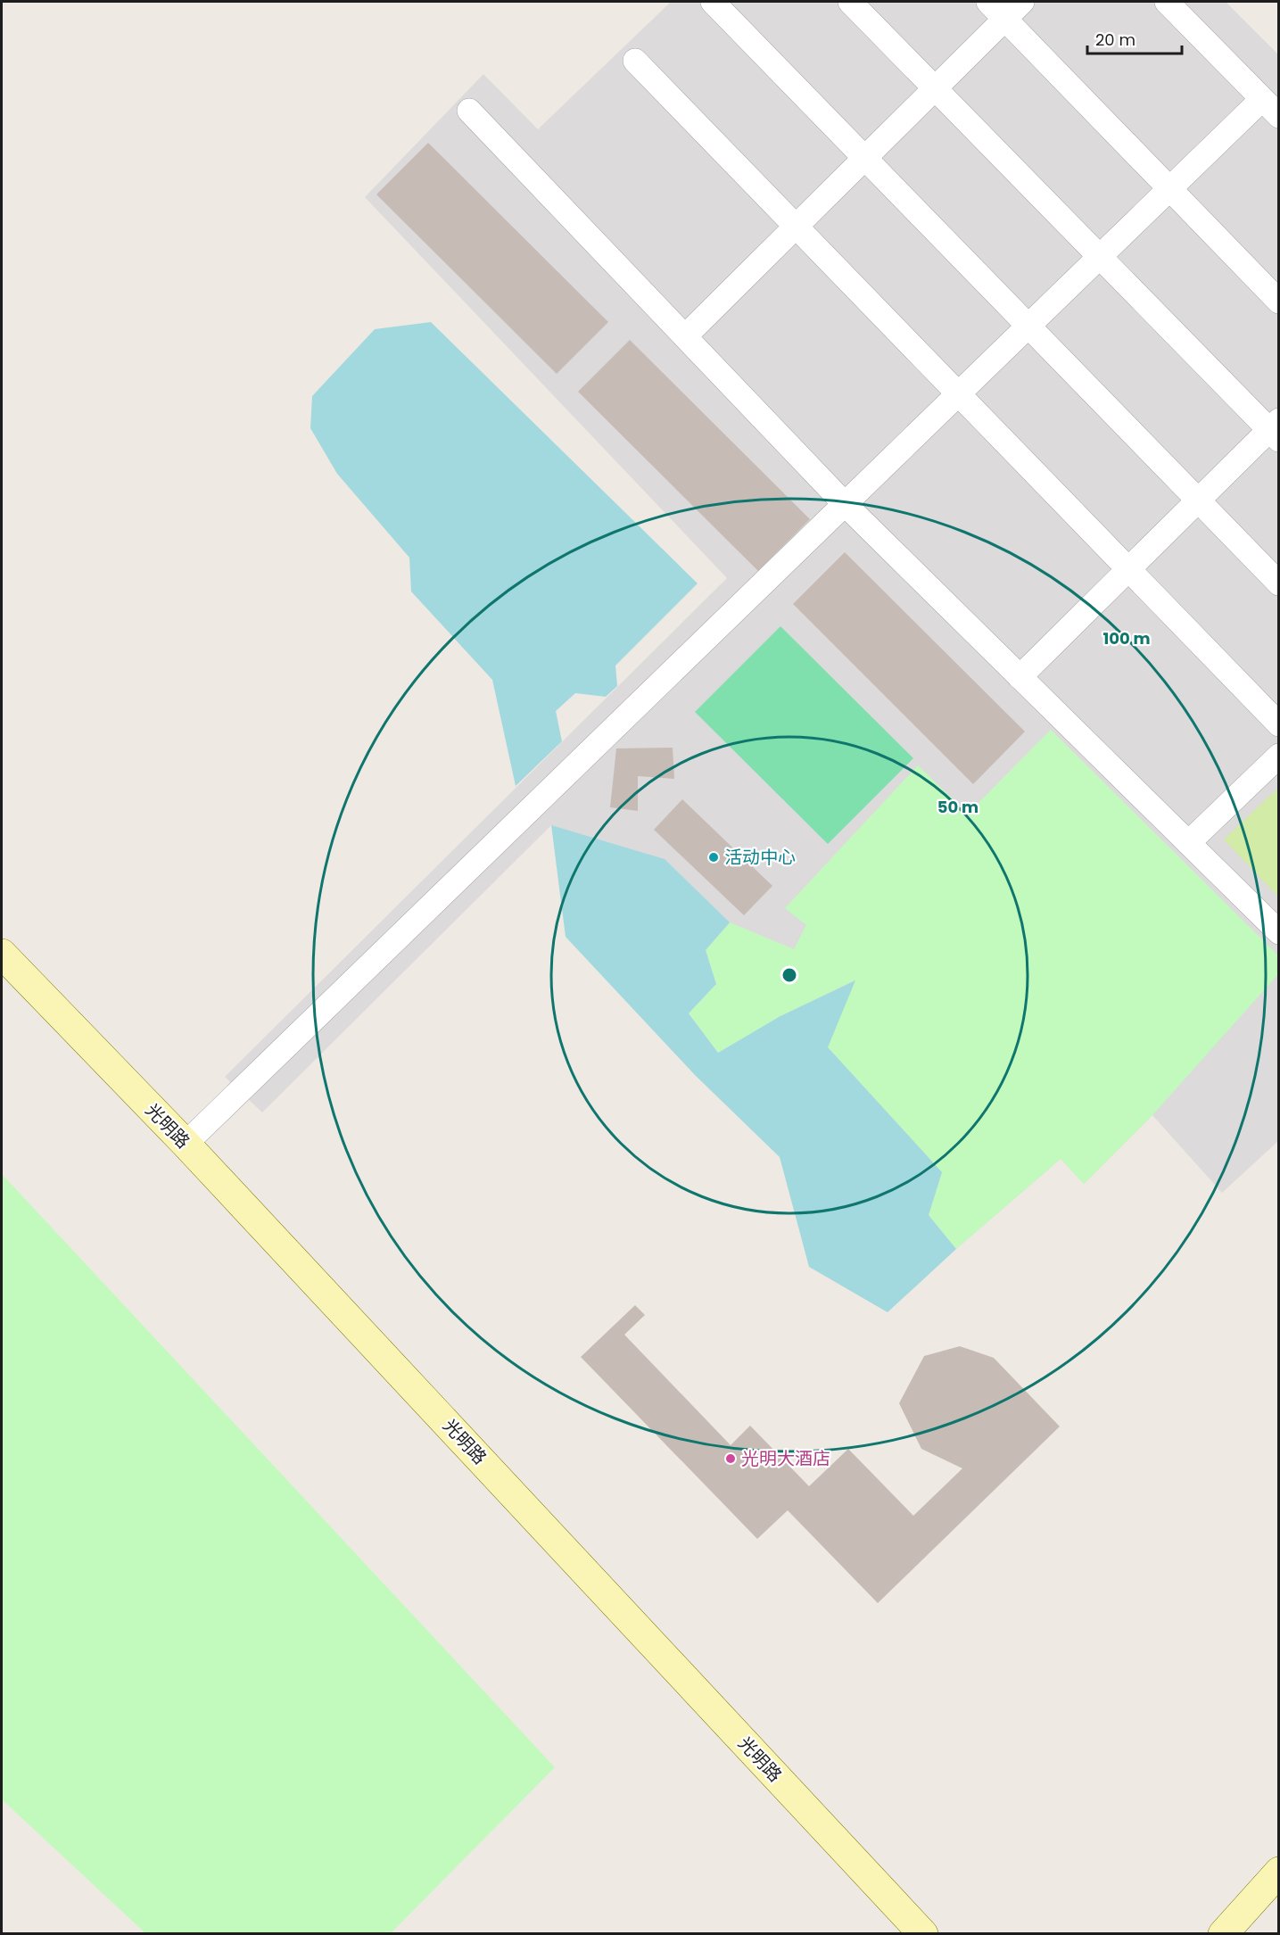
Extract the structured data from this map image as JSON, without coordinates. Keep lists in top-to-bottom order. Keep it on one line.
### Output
{"streets":{"main road":["光明路"]},"places":["活动中心","光明大酒店"],"scale_bar":"20 m","rings":["100 m","50 m"]}
